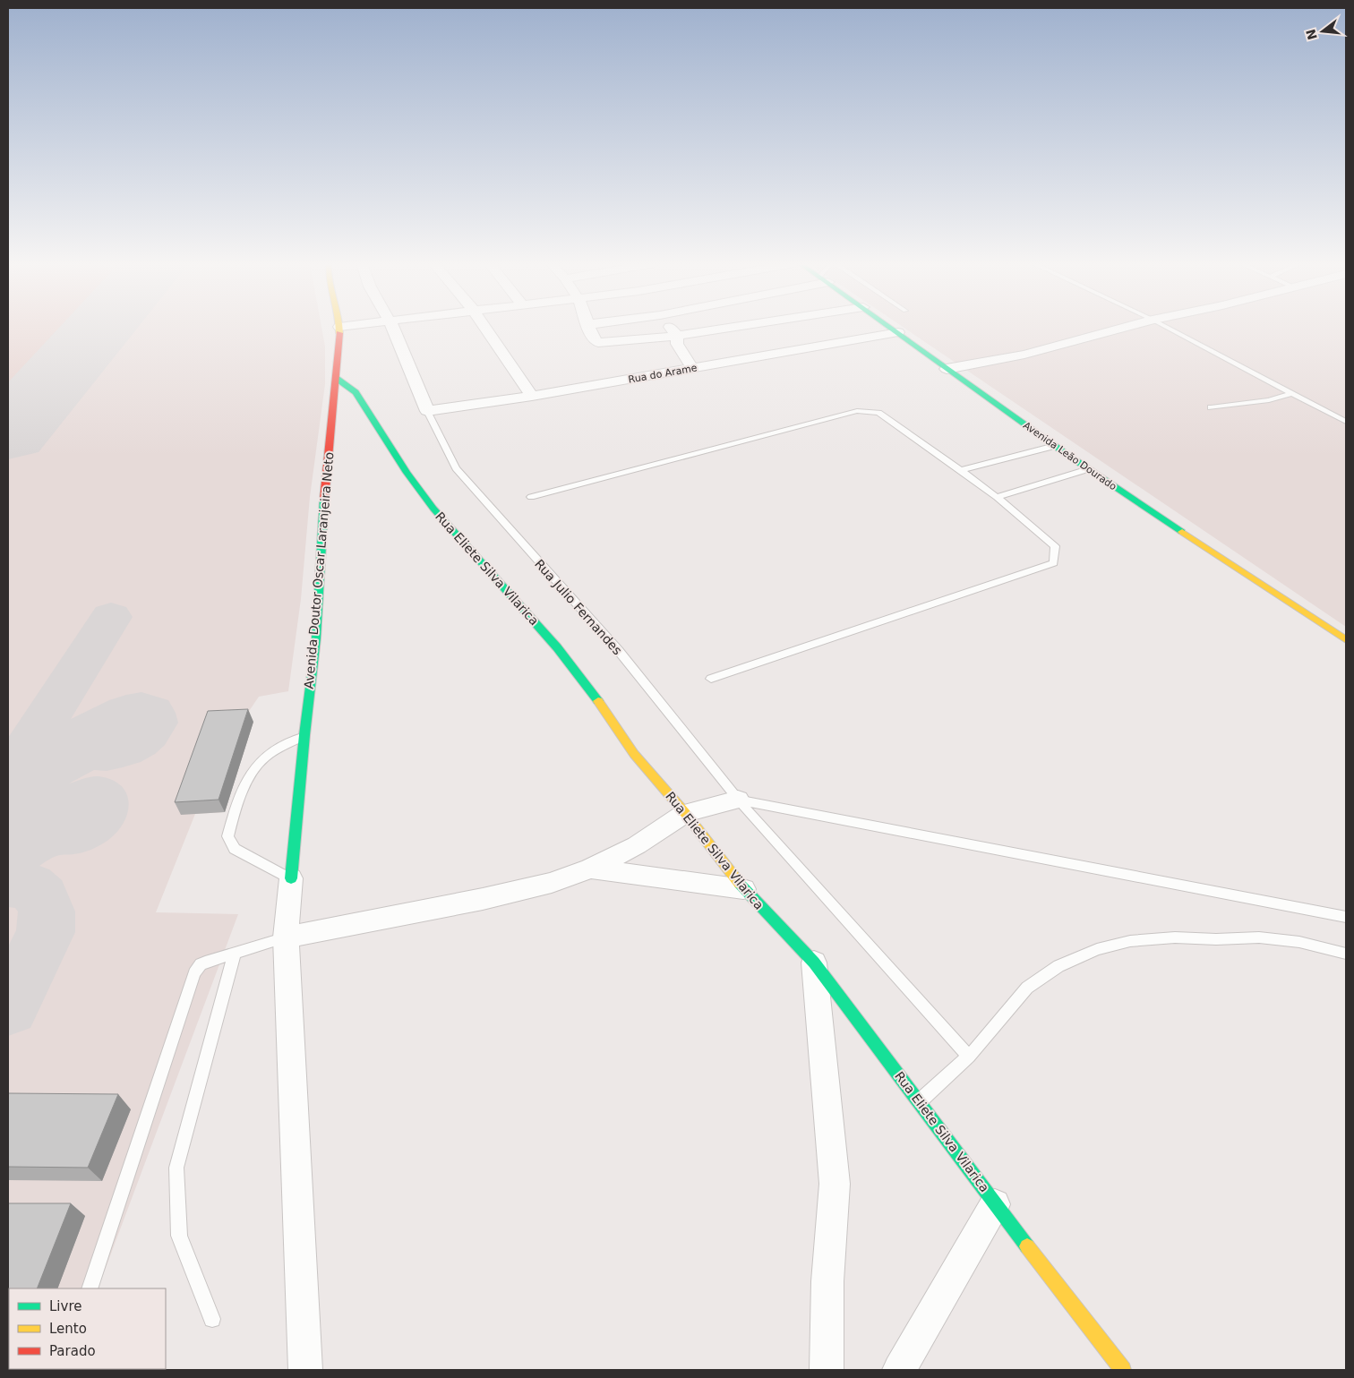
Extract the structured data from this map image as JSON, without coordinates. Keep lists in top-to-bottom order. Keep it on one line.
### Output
{"streets":{"street":["Rua do Arame","Avenida Leão Dourado","Rua Eliete Silva Vilarica","Avenida Doutor Oscar Laranjeira Neto"],"lane":["Rua Julio Fernandes"]},"crossings":[["Rua do Arame","Avenida Leão Dourado"],["Rua do Arame","Rua Julio Fernandes"],["Rua Eliete Silva Vilarica","Avenida Doutor Oscar Laranjeira Neto"]],"legend":["Livre","Lento","Parado"],"north":"left"}
